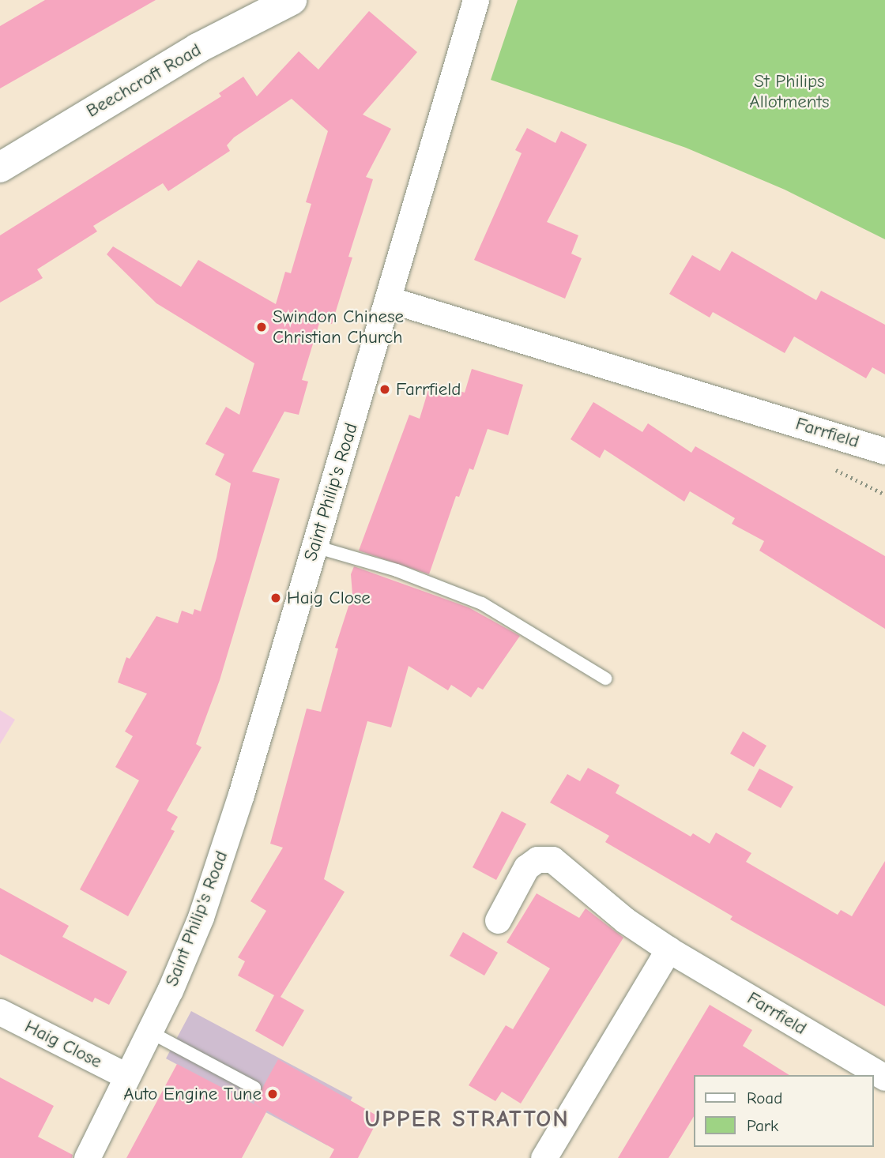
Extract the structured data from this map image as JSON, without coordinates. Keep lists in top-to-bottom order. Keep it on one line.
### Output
{"streets":{"main road":["Beechcroft Road"],"street":["Farrfield","Saint Philip's Road","Haig Close"]},"crossings":[["Farrfield","Saint Philip's Road"],["Saint Philip's Road","Haig Close"]],"districts":["UPPER STRATTON"],"parks":["St Philips Allotments"],"places":["Swindon Chinese Christian Church","Farrfield","Haig Close","Auto Engine Tune"],"legend":["Road","Park"]}
